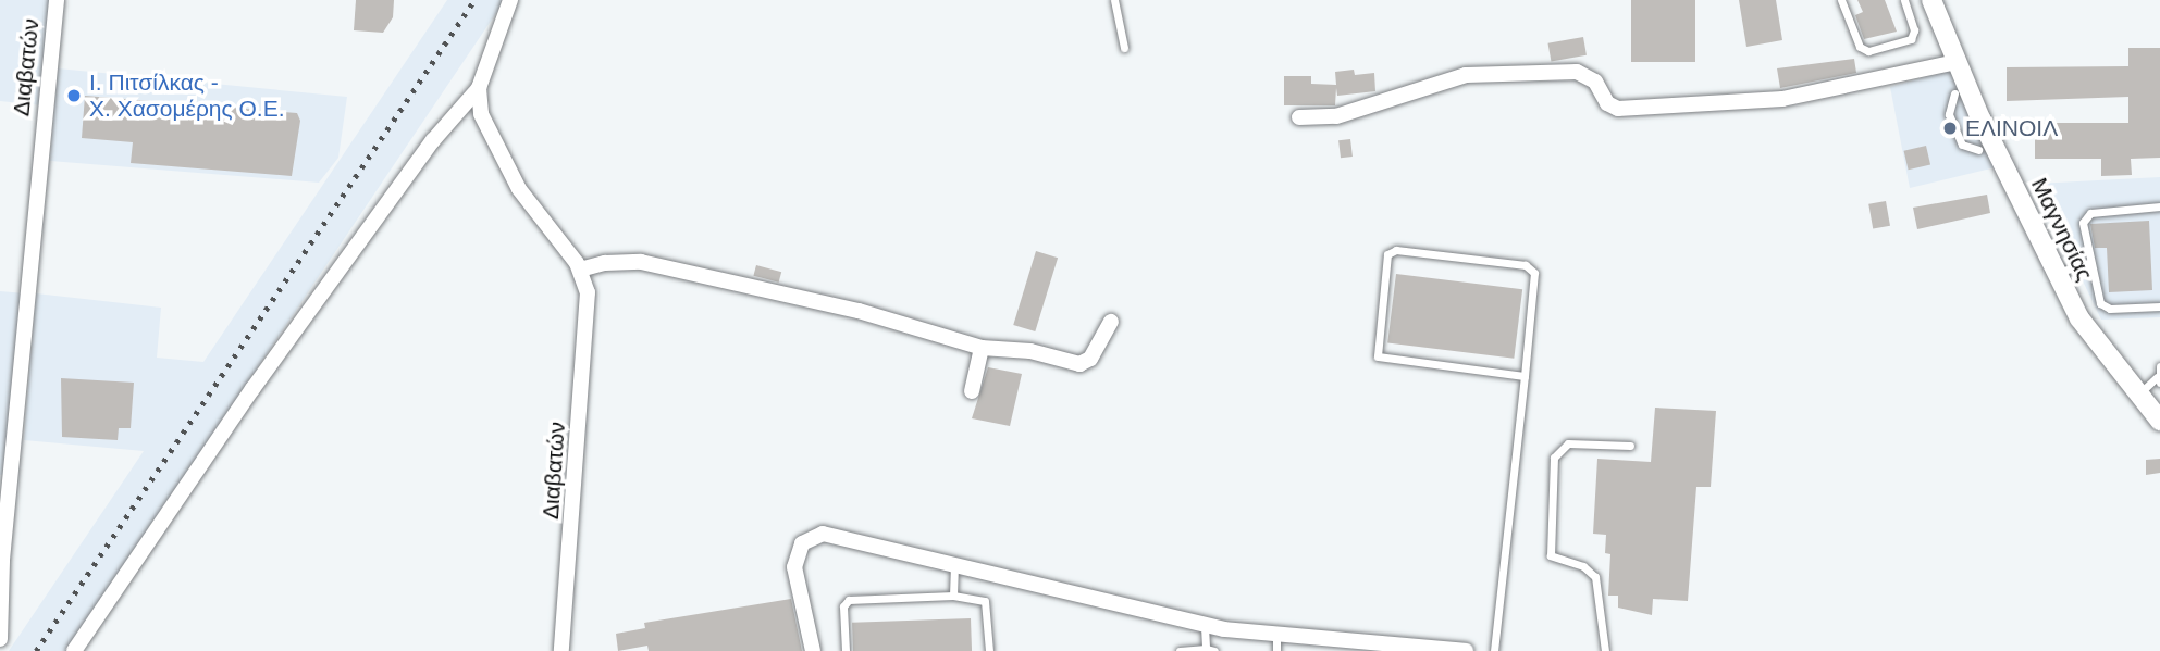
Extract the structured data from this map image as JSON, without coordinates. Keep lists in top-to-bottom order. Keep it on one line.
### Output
{"streets":{"street":["Διαβατών","Μαγνησίας"]},"places":["Ι. Πιτσίλκας - Χ. Χασομέρης Ο.Ε.","ΕΛΙΝΟΙΛ"]}
